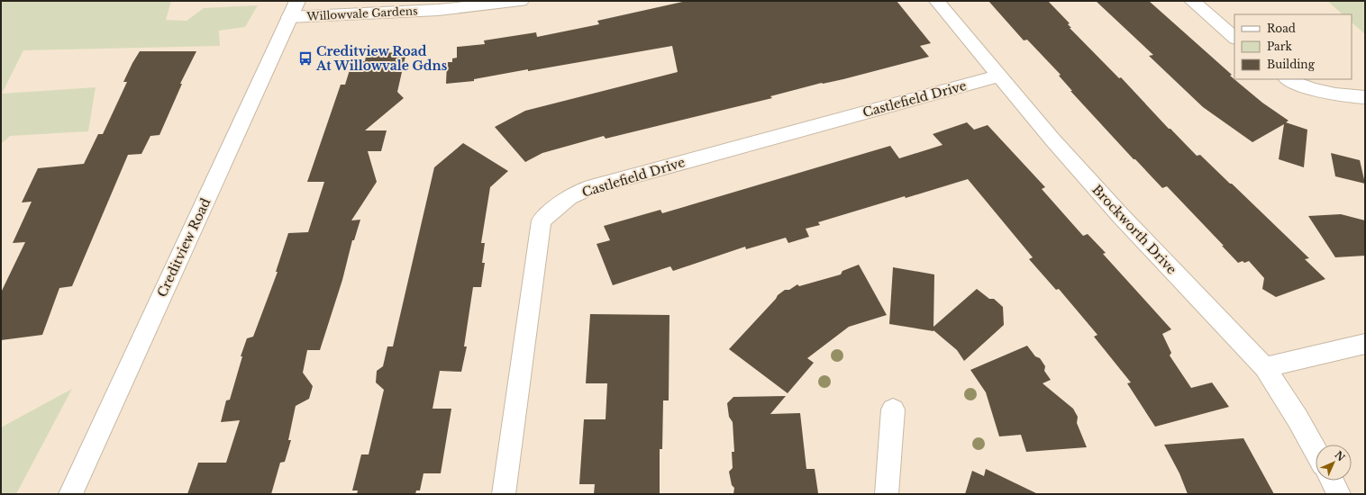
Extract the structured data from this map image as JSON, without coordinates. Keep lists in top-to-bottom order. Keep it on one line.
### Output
{"streets":{"street":["Willowvale Gardens","Castlefield Drive","Brockworth Drive","Creditview Road"]},"crossings":[["Willowvale Gardens","Creditview Road"],["Castlefield Drive","Brockworth Drive"]],"places":{"bus stop":["Creditview Road At Willowvale Gdns"]},"legend":["Road","Park","Building"],"north":"top right"}
